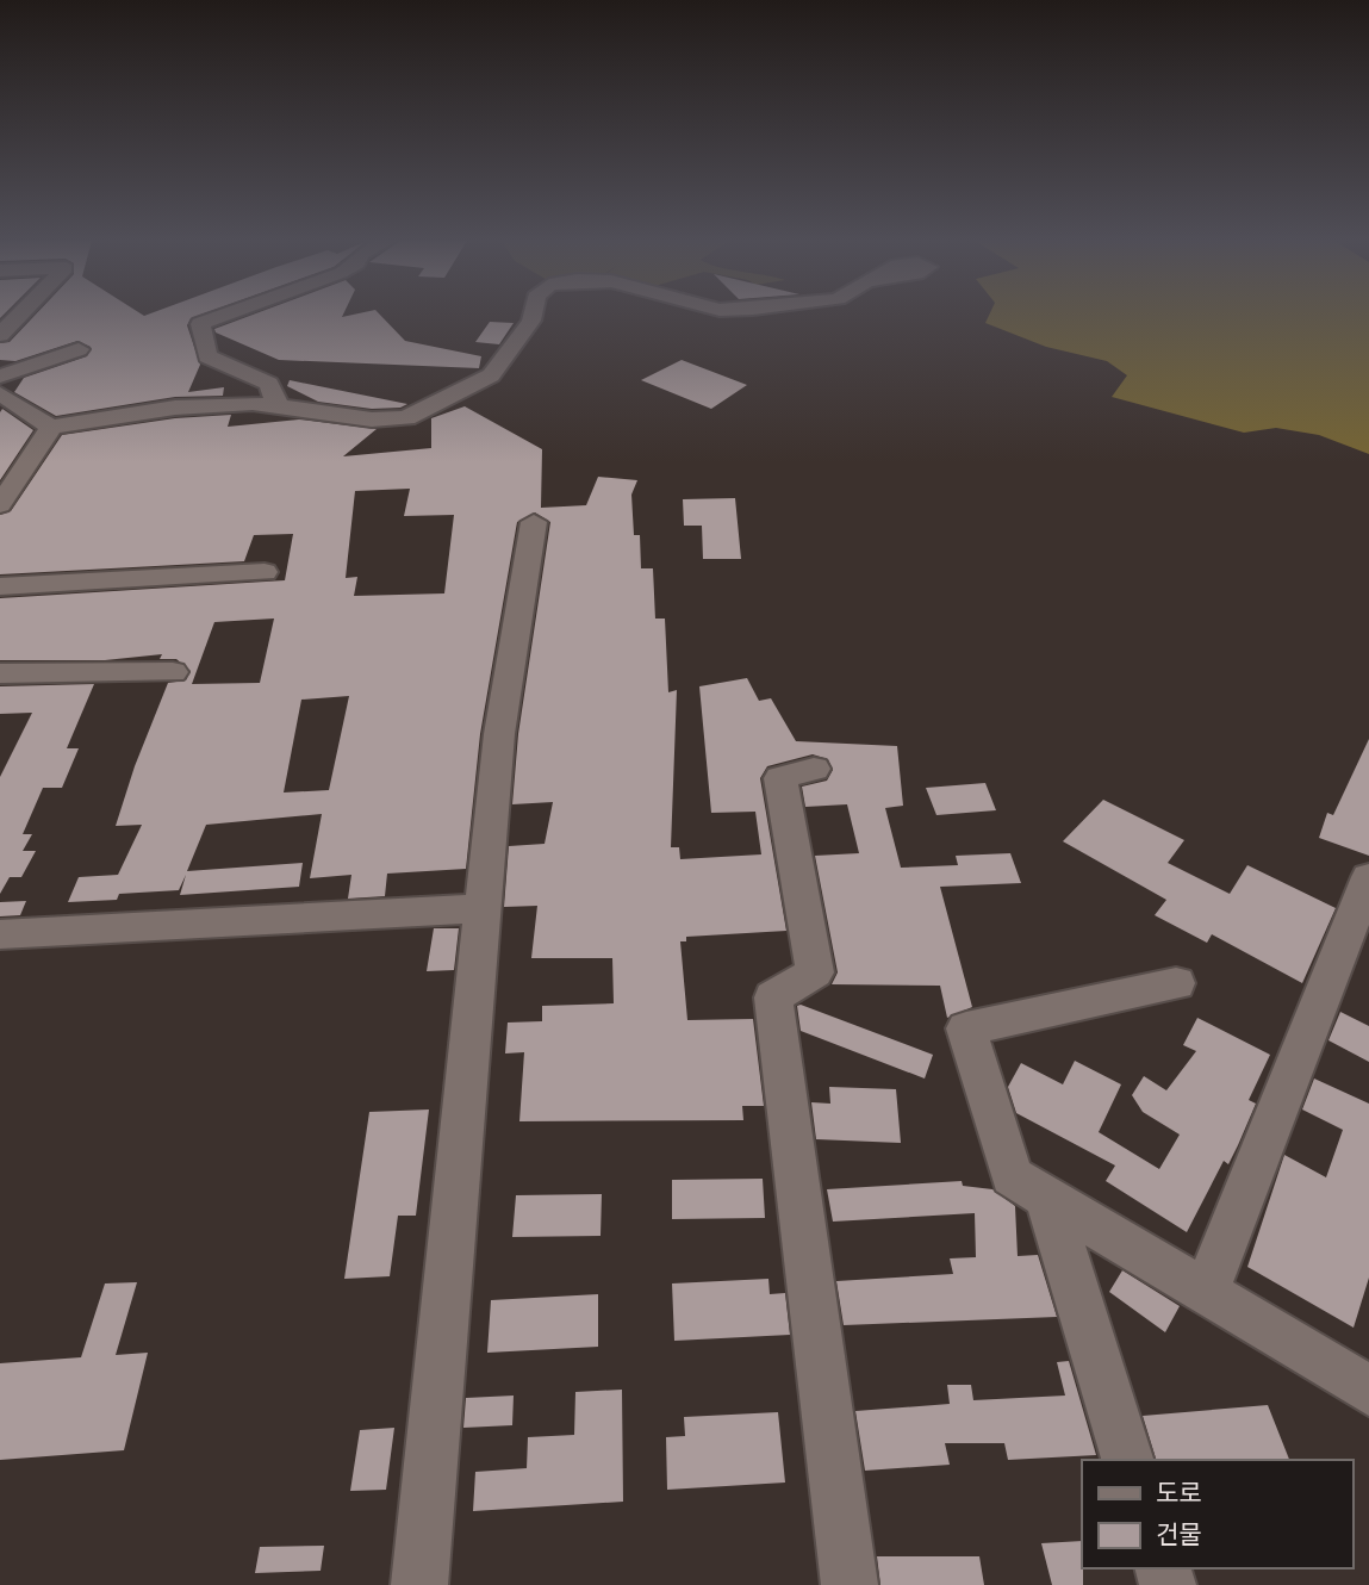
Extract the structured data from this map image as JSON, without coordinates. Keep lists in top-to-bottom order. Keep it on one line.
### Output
{"legend":["도로","건물"]}
